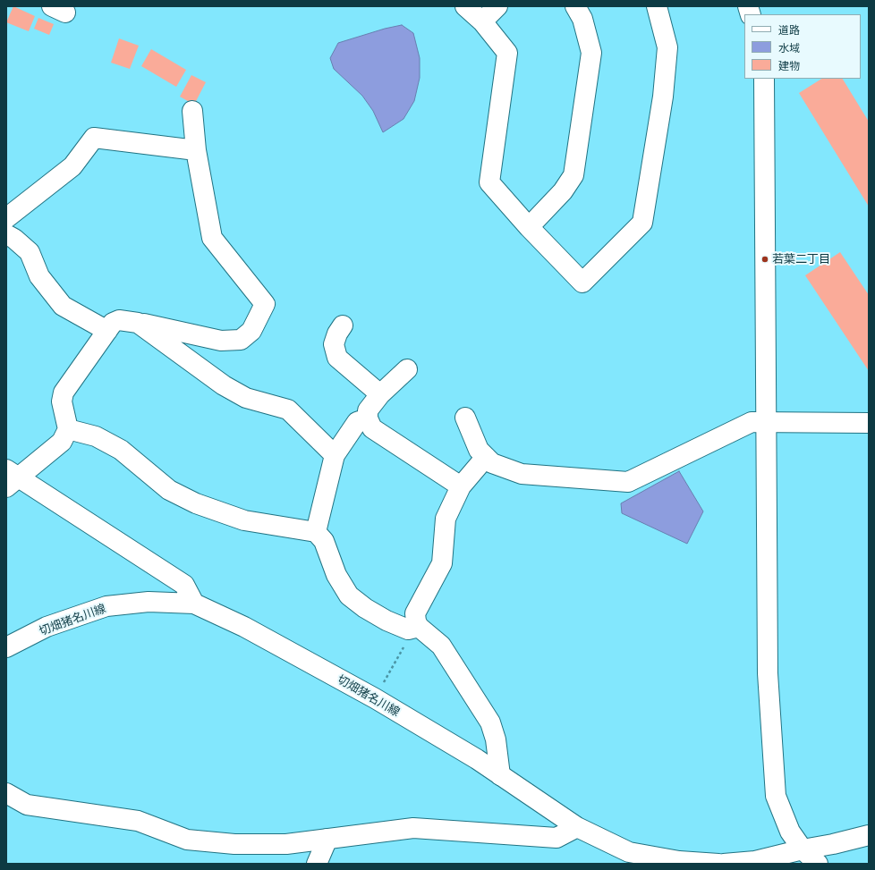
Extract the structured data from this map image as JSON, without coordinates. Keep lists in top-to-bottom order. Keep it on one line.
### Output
{"streets":{"street":["切畑猪名川線"]},"places":["若葉二丁目"],"legend":["道路","水域","建物"]}
